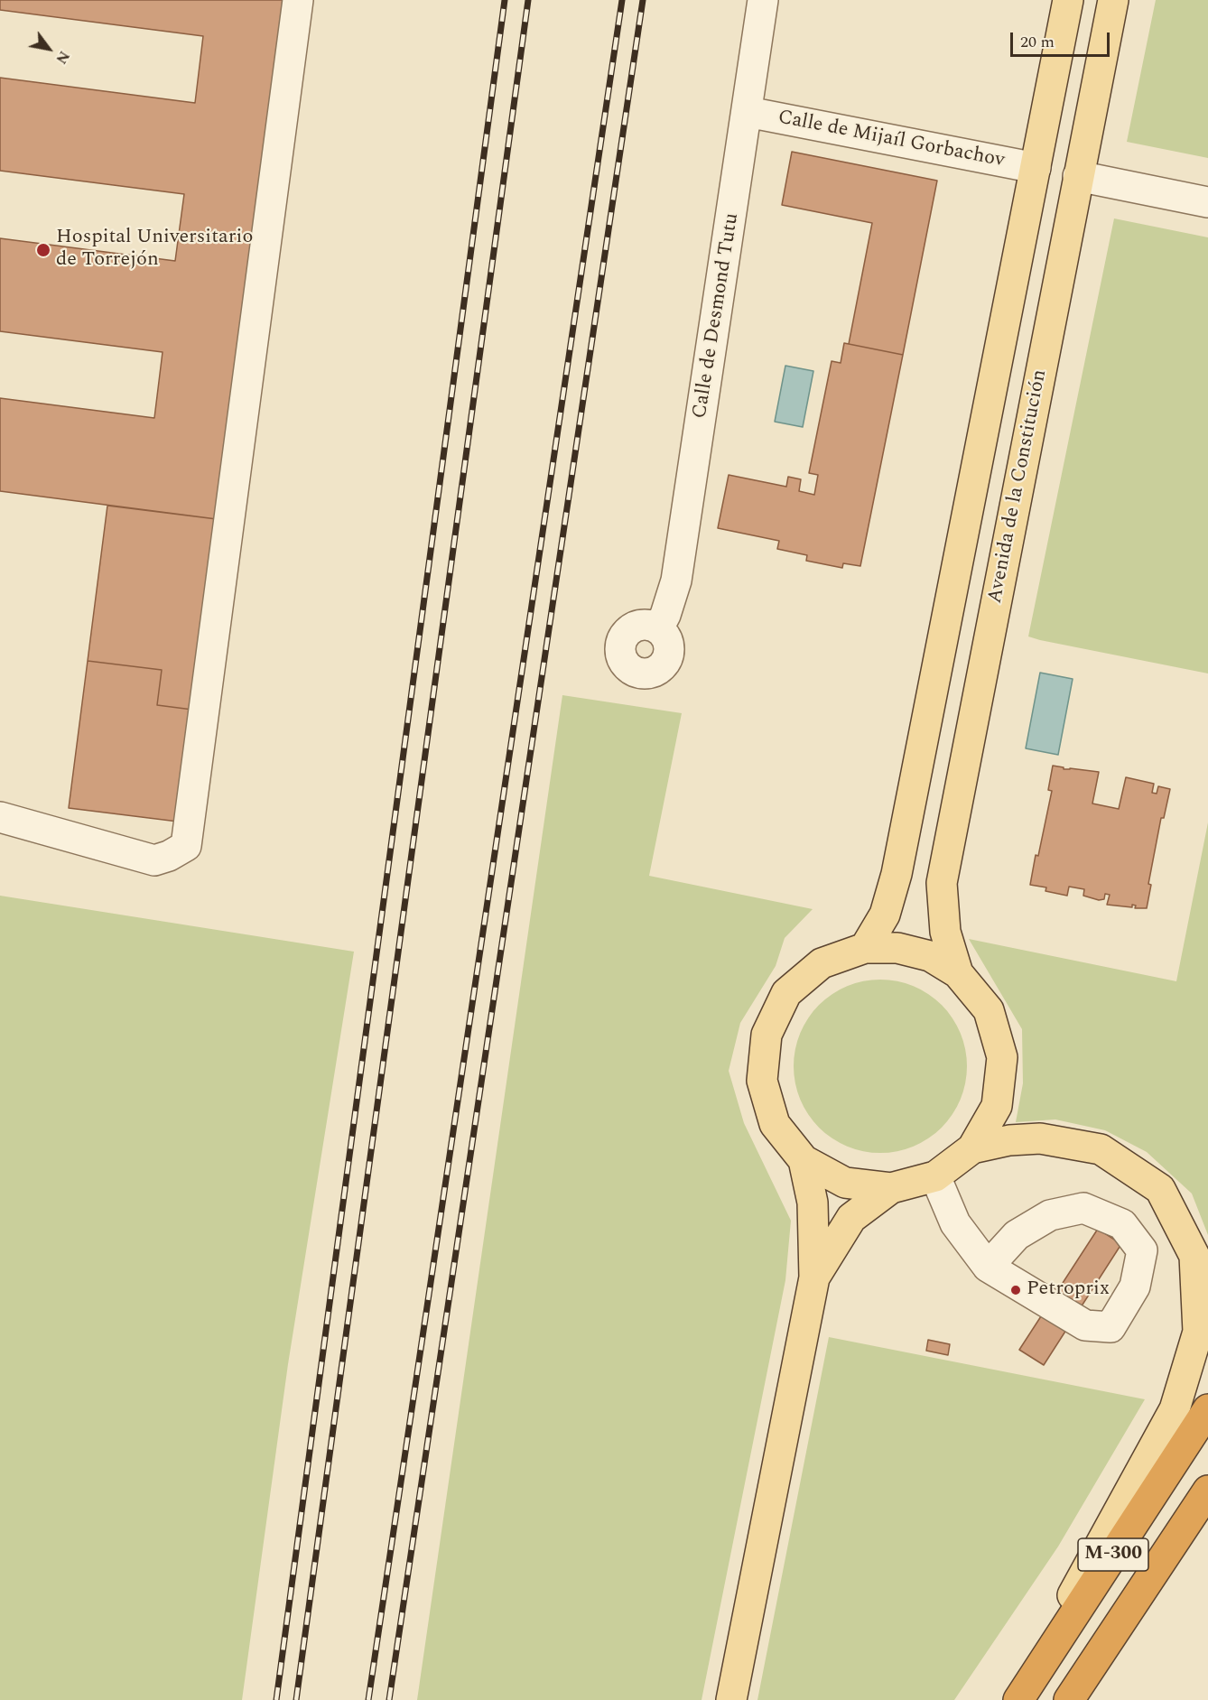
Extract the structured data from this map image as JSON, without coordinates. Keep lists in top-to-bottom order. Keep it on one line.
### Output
{"streets":{"highway":["M-300"],"main road":["Avenida de la Constitución"],"street":["Calle de Mijaíl Gorbachov","Calle de Desmond Tutu"]},"crossings":[["Calle de Mijaíl Gorbachov","Calle de Desmond Tutu"]],"places":["Hospital Universitario de Torrejón","Petroprix"],"scale_bar":"20 m","north":"bottom right"}
